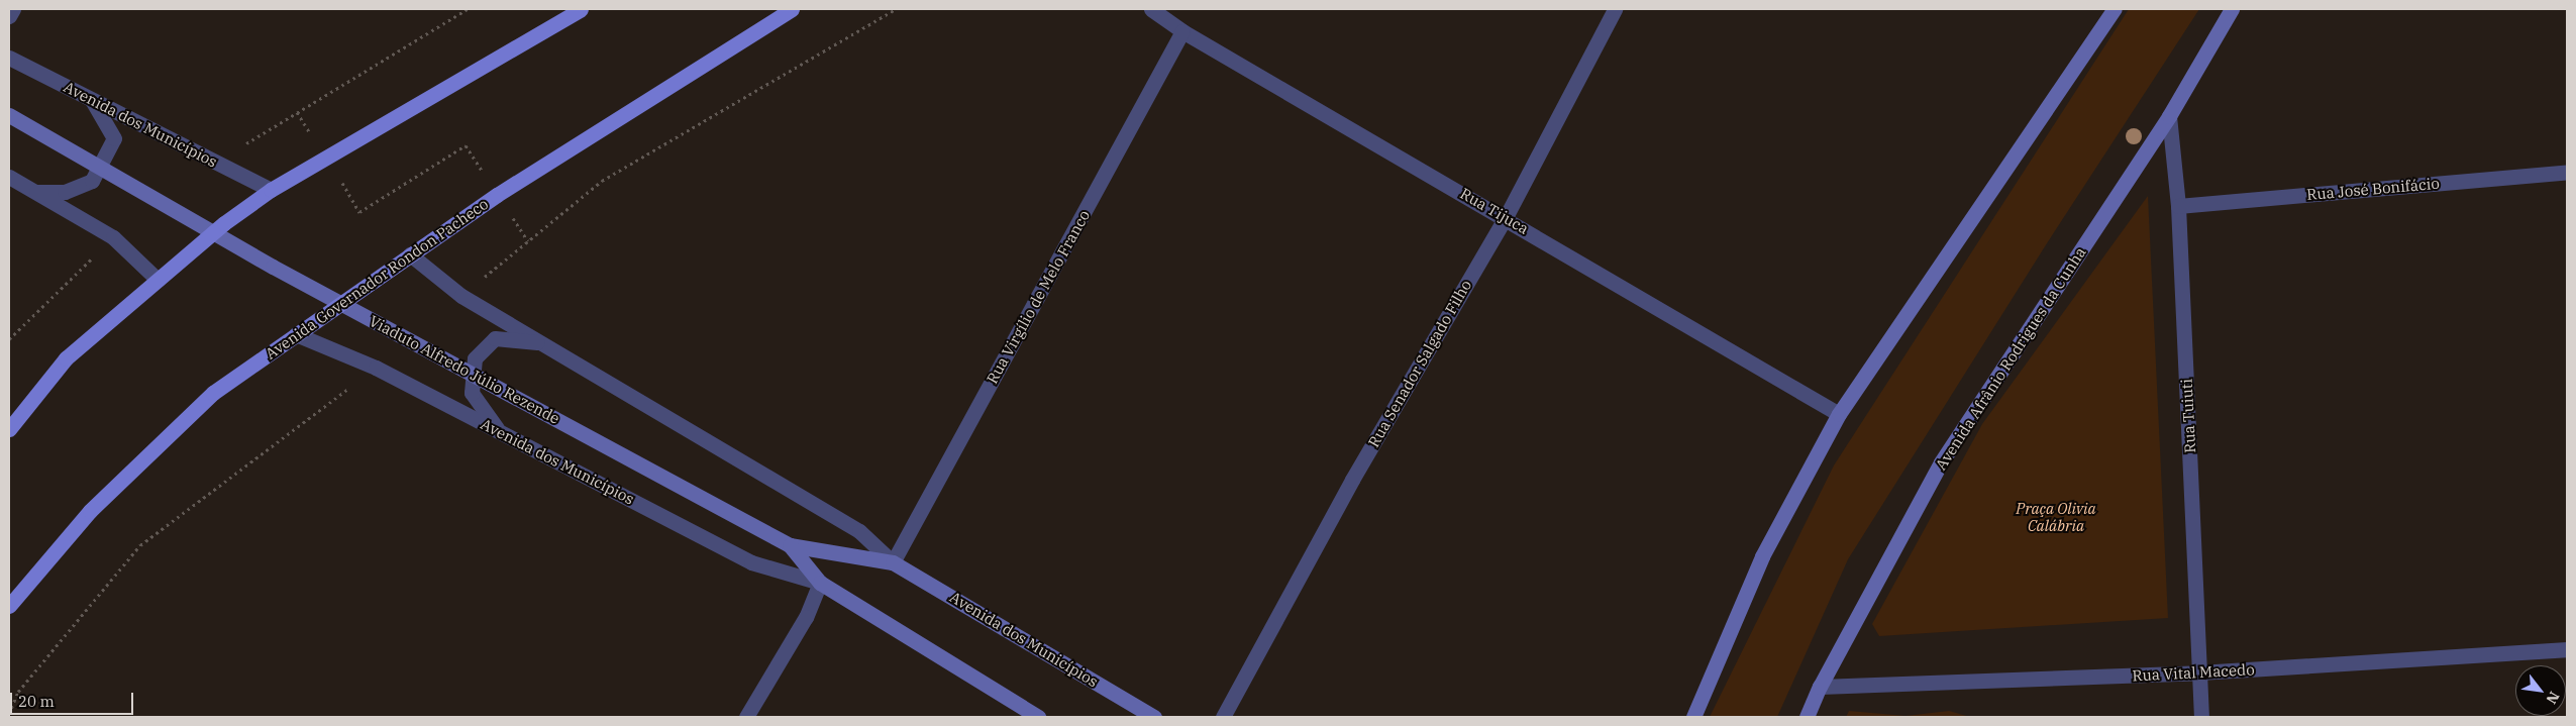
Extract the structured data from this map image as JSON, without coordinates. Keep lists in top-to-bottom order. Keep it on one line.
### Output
{"streets":{"main road":["Avenida Governador Rondon Pacheco"],"street":["Avenida dos Municípios","Rua José Bonifácio","Rua Tijuca","Rua Virgílio de Melo Franco","Avenida Afrânio Rodrigues da Cunha","Rua Senador Salgado Filho","Viaduto Alfredo Júlio Rezende","Rua Tuiuti","Rua Vital Macedo"]},"crossings":[["Avenida dos Municípios","Avenida Governador Rondon Pacheco"],["Avenida dos Municípios","Rua Virgílio de Melo Franco"],["Avenida dos Municípios","Viaduto Alfredo Júlio Rezende"],["Rua José Bonifácio","Rua Tuiuti"],["Rua Tijuca","Rua Virgílio de Melo Franco"],["Rua Tijuca","Rua Senador Salgado Filho"],["Avenida Afrânio Rodrigues da Cunha","Rua Tuiuti"],["Avenida Afrânio Rodrigues da Cunha","Rua Vital Macedo"],["Rua Tuiuti","Rua Vital Macedo"]],"parks":["Praça Olivia Calábria"],"scale_bar":"20 m","north":"bottom right"}
